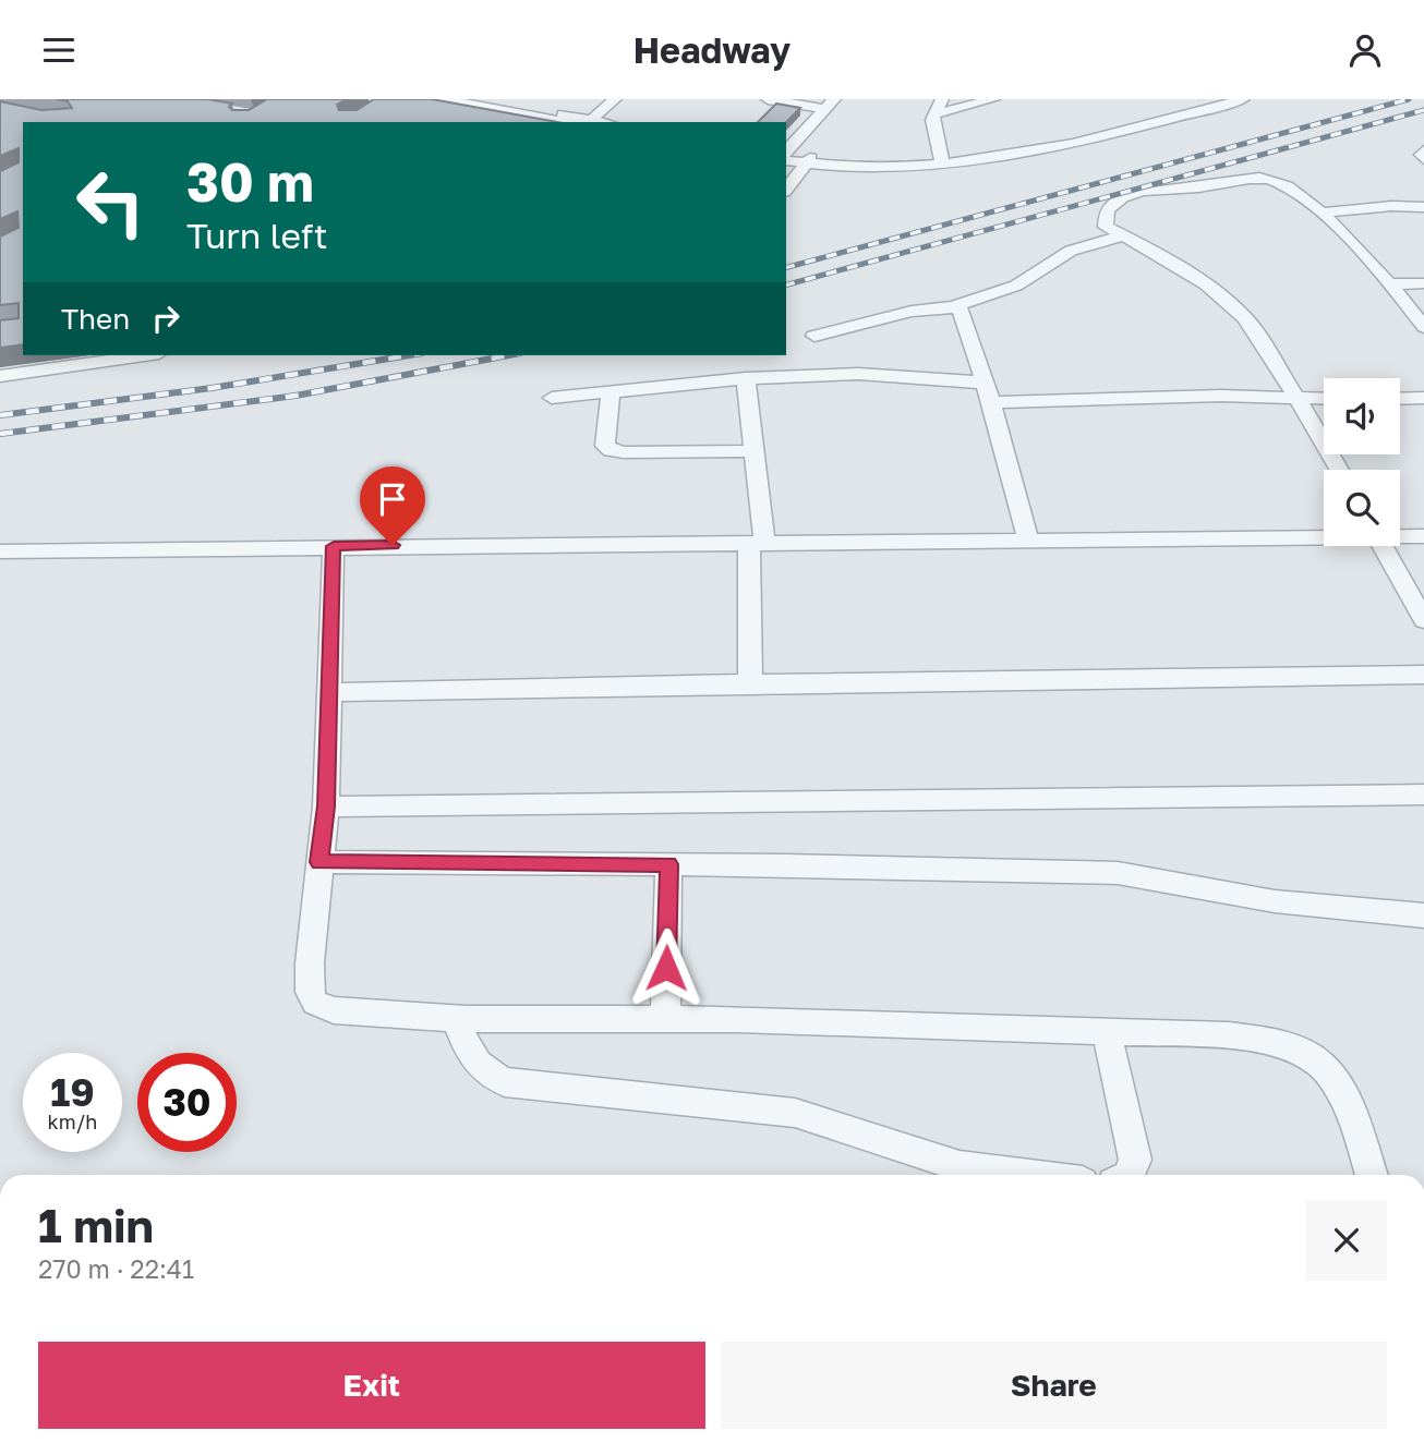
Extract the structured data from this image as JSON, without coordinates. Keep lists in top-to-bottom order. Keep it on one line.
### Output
{"page":{"header":"Headway","turn":["30 m","Turn left"],"then":"Then","speed":"19 km/h","limit":"30","heading":["1 min","270 m · 22:41"],"buttons":["Exit","Share"]}}
